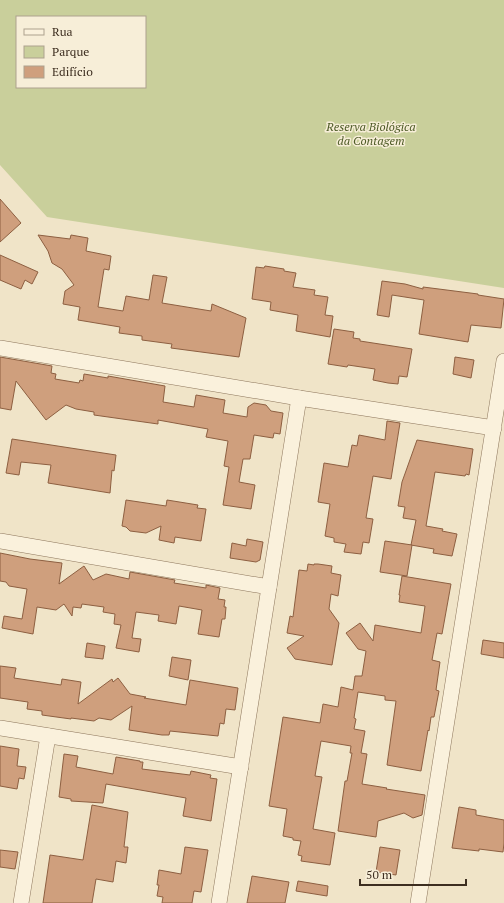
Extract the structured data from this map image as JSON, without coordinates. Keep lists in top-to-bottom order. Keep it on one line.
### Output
{"parks":["Reserva Biológica da Contagem"],"legend":["Rua","Parque","Edifício"],"scale_bar":"50 m"}
